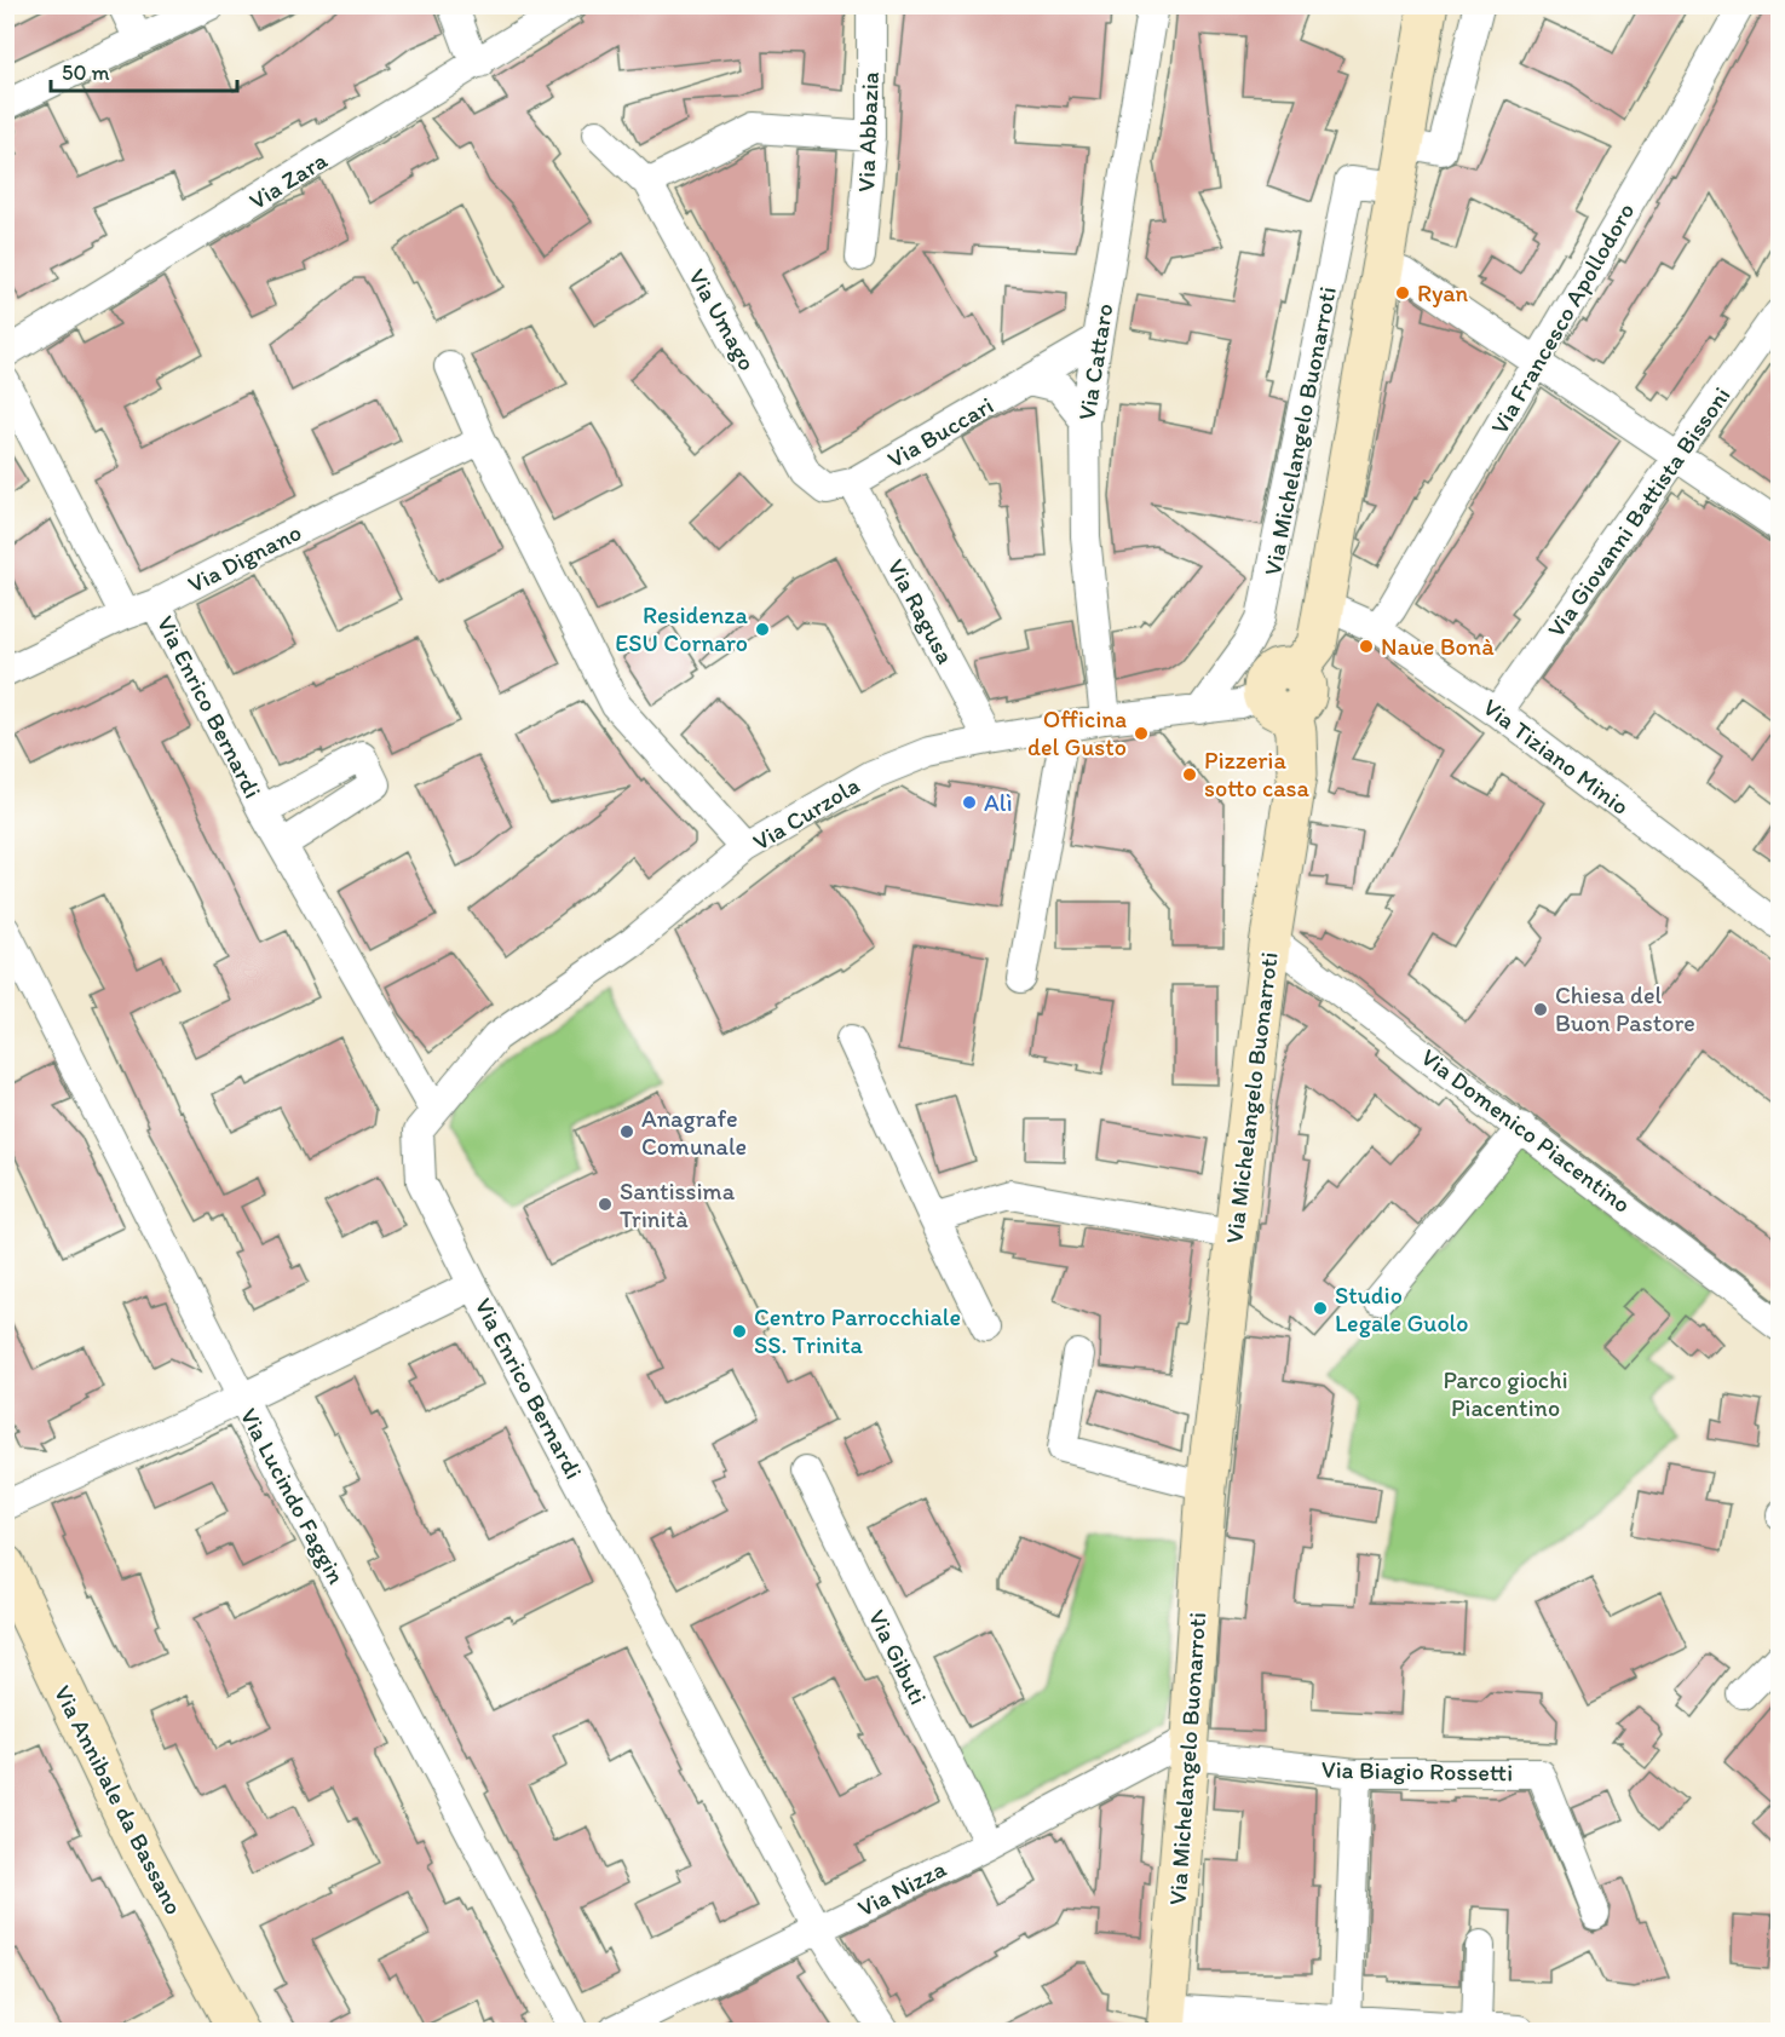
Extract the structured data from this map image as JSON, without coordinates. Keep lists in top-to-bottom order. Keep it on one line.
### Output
{"streets":{"street":["Via Abbazia","Via Zara","Via Francesco Apollodoro","Via Umago","Via Cattaro","Via Michelangelo Buonarroti","Via Buccari","Via Giovanni Battista Bissoni","Via Dignano","Via Ragusa","Via Enrico Bernardi","Via Tiziano Minio","Via Curzola","Via Domenico Piacentino","Via Lucindo Faggin","Via Gibuti","Via Biagio Rossetti","Via Annibale da Bassano","Via Nizza"]},"crossings":[["Via Francesco Apollodoro","Via Tiziano Minio"],["Via Umago","Via Buccari"],["Via Umago","Via Ragusa"],["Via Cattaro","Via Buccari"],["Via Cattaro","Via Curzola"],["Via Michelangelo Buonarroti","Via Tiziano Minio"],["Via Michelangelo Buonarroti","Via Curzola"],["Via Michelangelo Buonarroti","Via Domenico Piacentino"],["Via Michelangelo Buonarroti","Via Biagio Rossetti"],["Via Michelangelo Buonarroti","Via Nizza"],["Via Buccari","Via Ragusa"],["Via Giovanni Battista Bissoni","Via Tiziano Minio"],["Via Dignano","Via Enrico Bernardi"],["Via Ragusa","Via Curzola"],["Via Enrico Bernardi","Via Curzola"],["Via Enrico Bernardi","Via Nizza"],["Via Gibuti","Via Nizza"],["Via Biagio Rossetti","Via Nizza"]],"parks":["Parco giochi Piacentino"],"places":["Ryan","Residenza ESU Cornaro","Naue Bonà","Officina del Gusto","Pizzeria sotto casa","Alì","Chiesa del Buon Pastore","Anagrafe Comunale","Santissima Trinità","Studio Legale Guolo","Centro Parrocchiale SS. Trinita"],"scale_bar":"50 m"}
